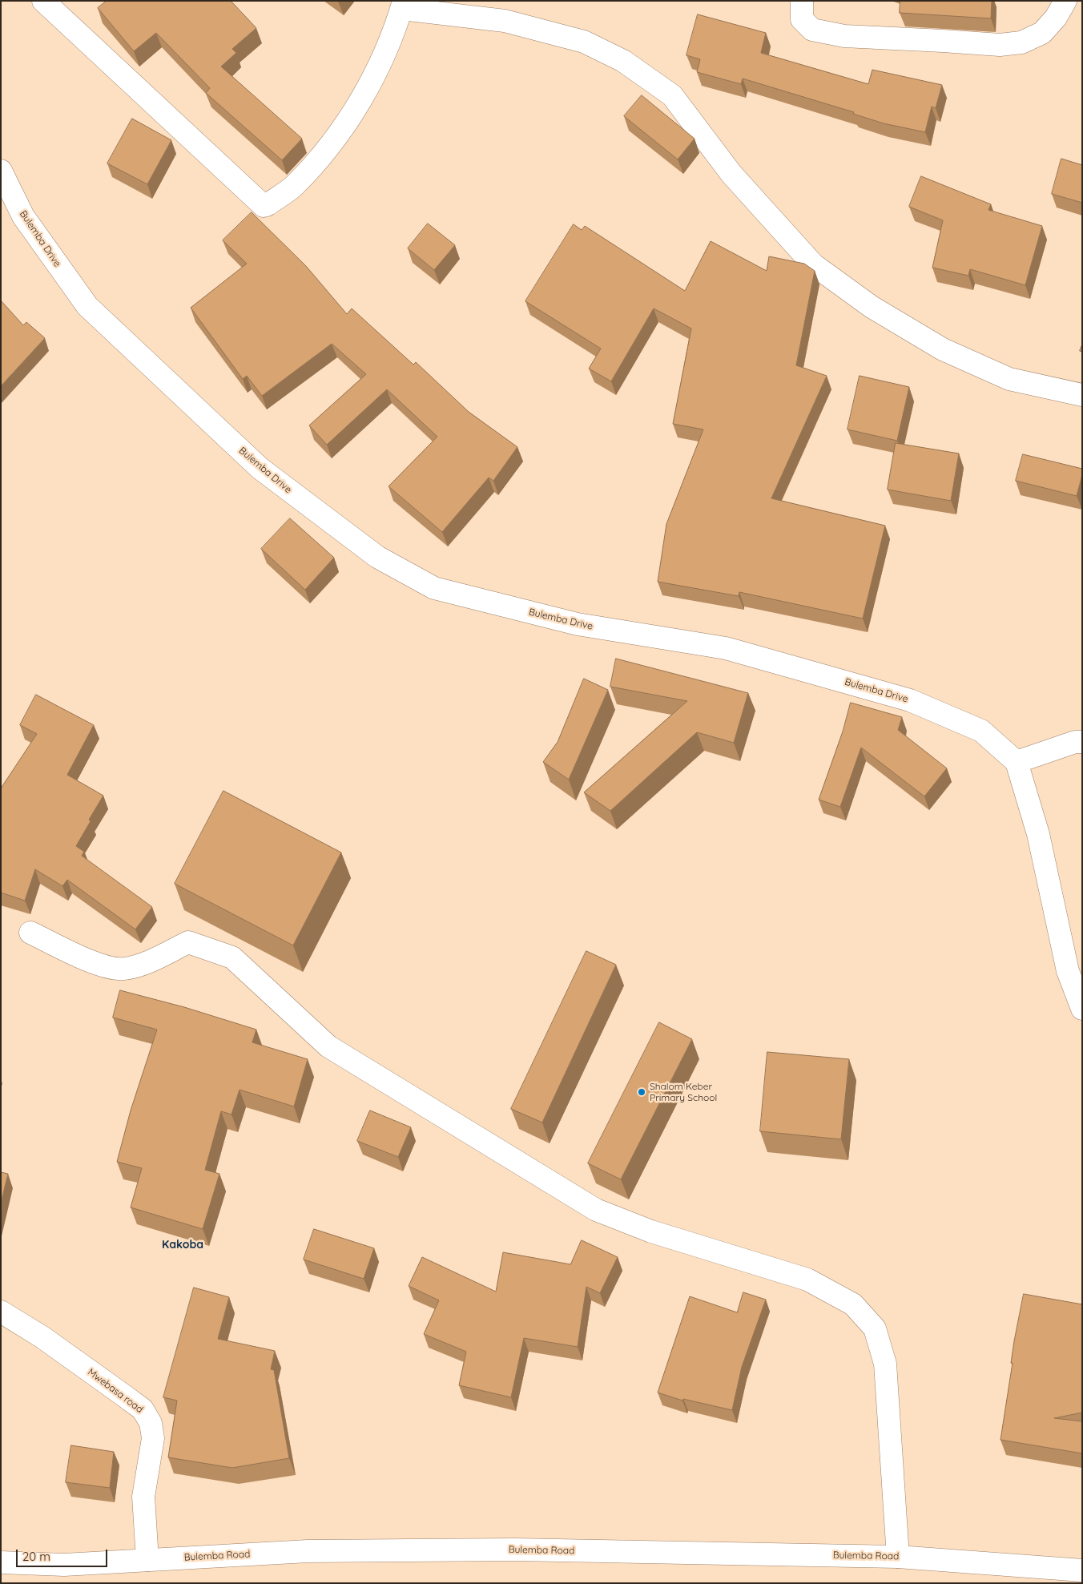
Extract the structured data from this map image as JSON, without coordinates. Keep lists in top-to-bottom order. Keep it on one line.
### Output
{"streets":{"street":["Bulemba Drive","Mwebasa road","Bulemba Road"]},"crossings":[["Mwebasa road","Bulemba Road"]],"districts":["Kakoba"],"places":["Shalom Keber Primary School"],"scale_bar":"20 m"}
